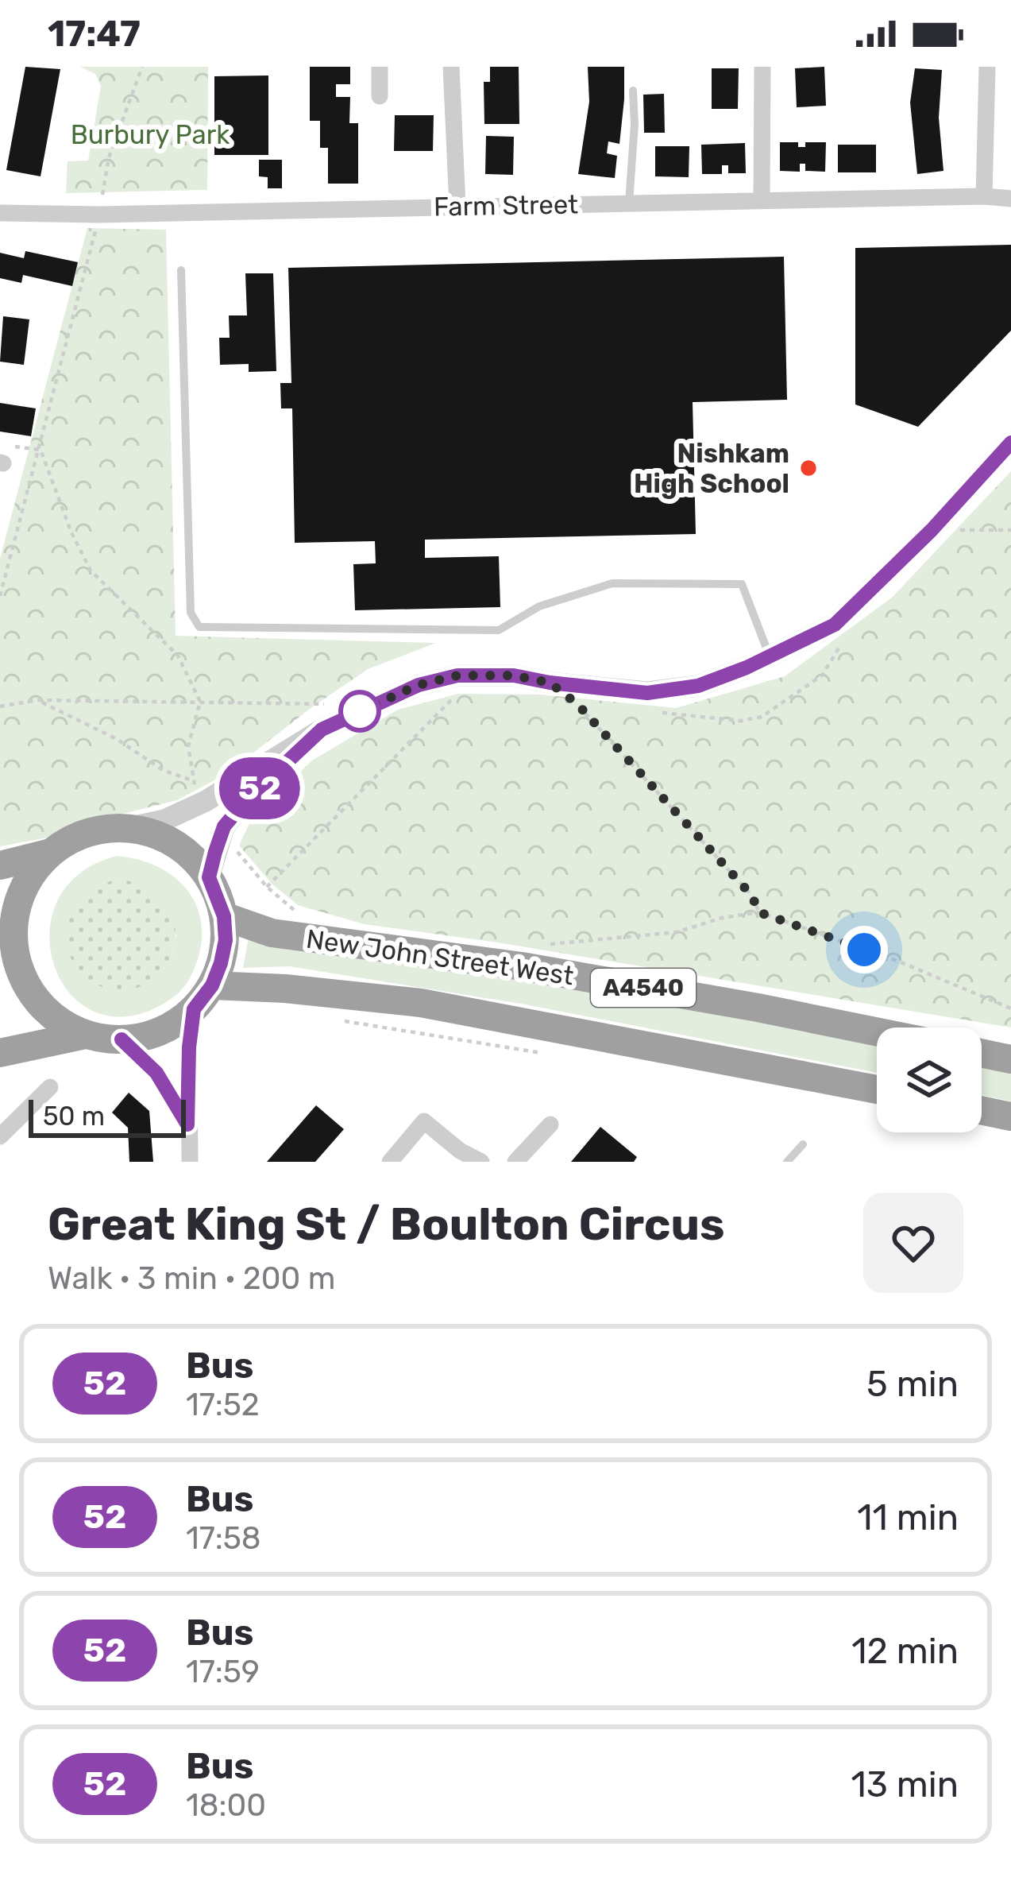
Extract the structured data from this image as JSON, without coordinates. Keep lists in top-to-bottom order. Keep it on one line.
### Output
{"streets":{"highway":["New John Street West","A4540"],"street":["Farm Street"]},"parks":["Burbury Park"],"places":["Nishkam High School"],"lines":["bus line 52"],"scale_bar":"50 m","page":{"status":"17:47","on_map":"52","scale":"50 m","heading":["Great King St / Boulton Circus","Walk · 3 min · 200 m"],"list":[{"mark":"52","name":"Bus","note":"17:52","value":"5 min"},{"mark":"52","name":"Bus","note":"17:58","value":"11 min"},{"mark":"52","name":"Bus","note":"17:59","value":"12 min"},{"mark":"52","name":"Bus","note":"18:00","value":"13 min"}]}}
